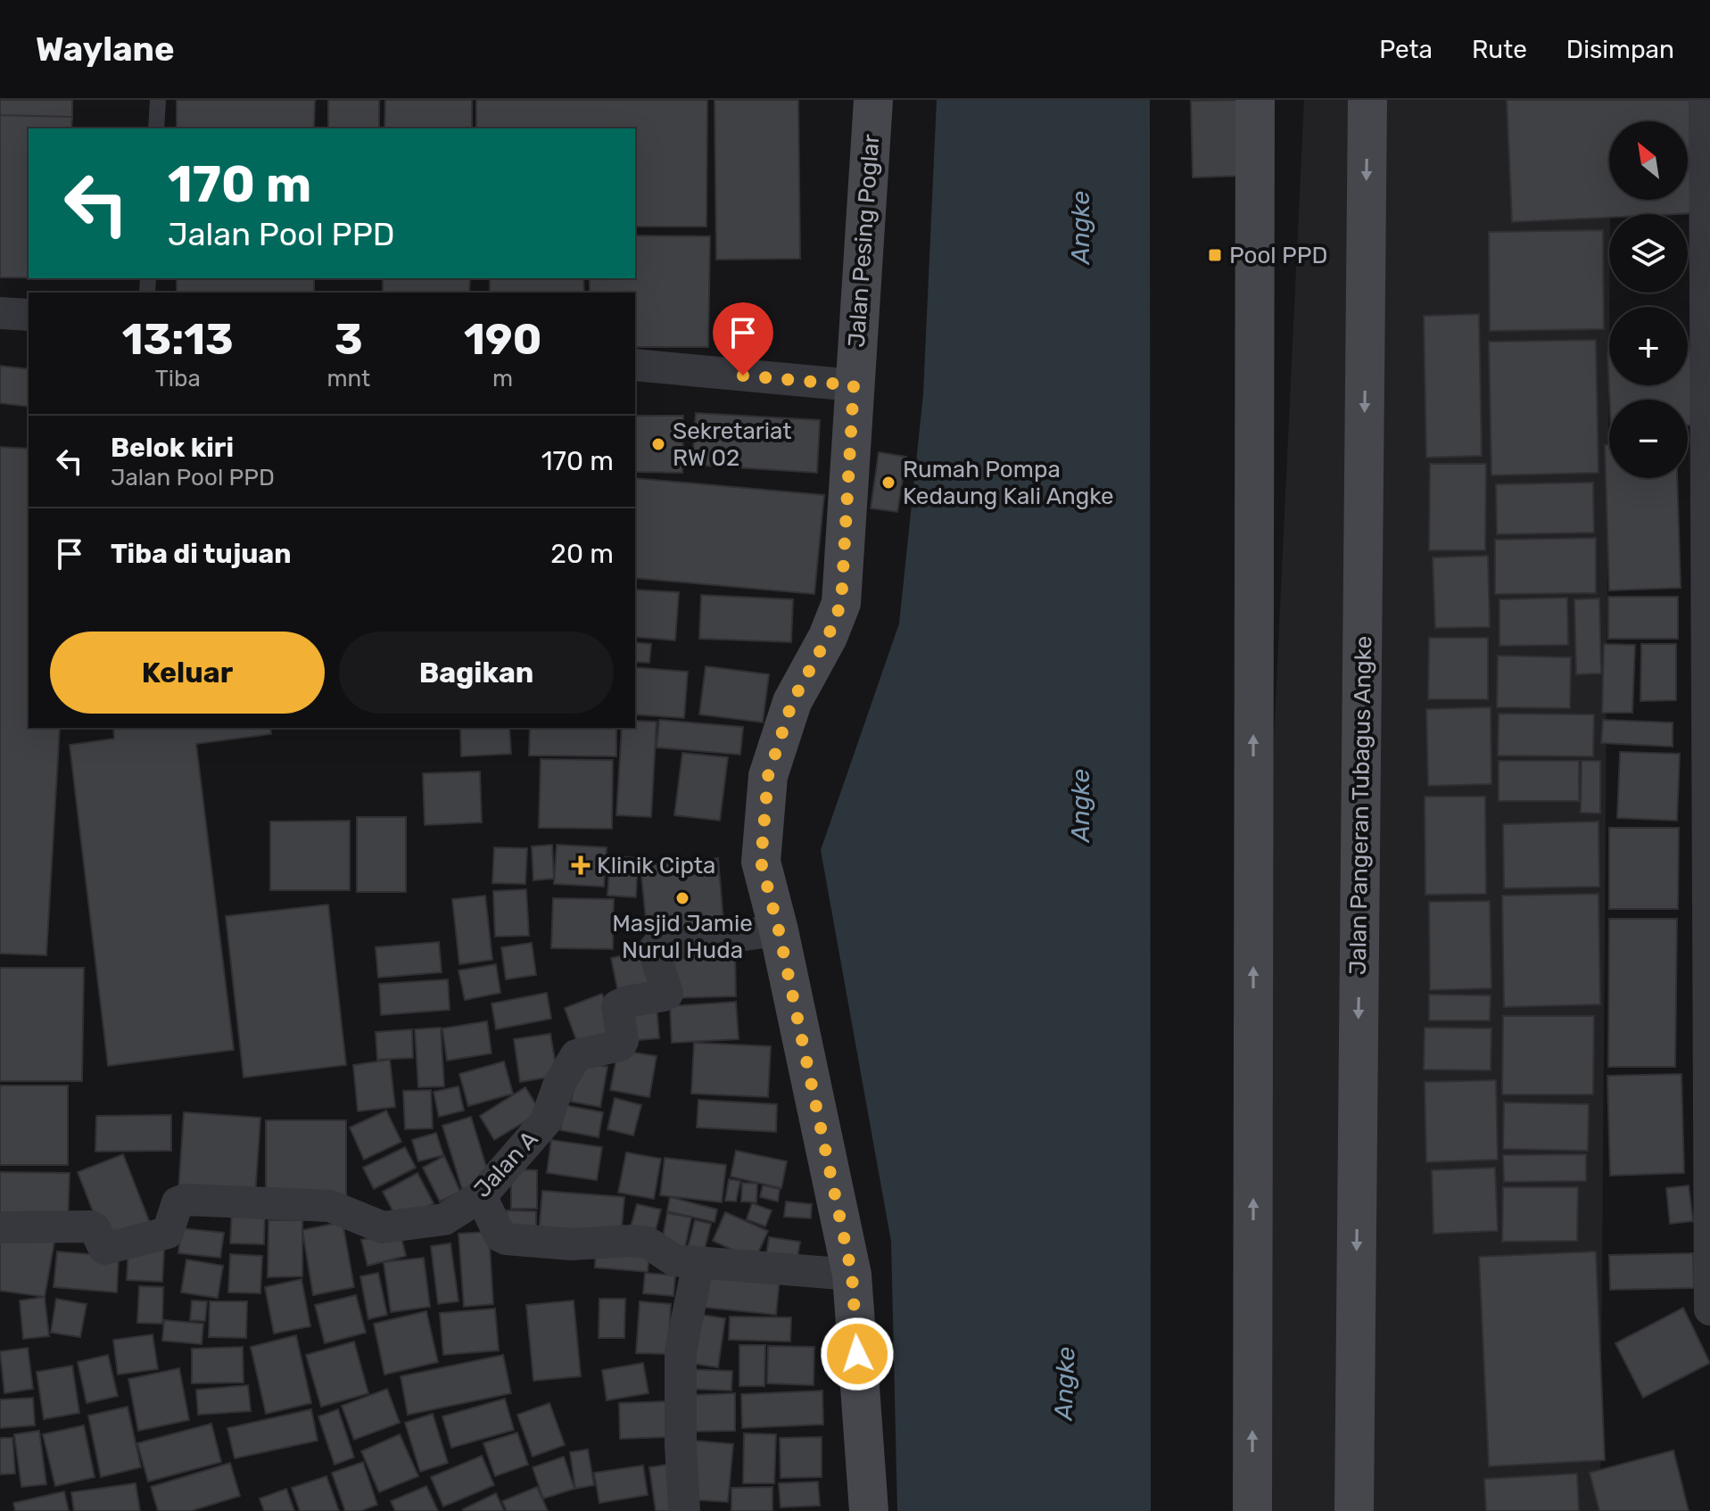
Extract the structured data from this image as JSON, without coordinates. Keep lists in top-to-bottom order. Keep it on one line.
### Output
{"streets":{"main road":["Jalan Pesing Poglar","Jalan Pangeran Tubagus Angke"],"street":["Jalan A"]},"crossings":[["Jalan Pesing Poglar","Jalan A"]],"water":["Angke"],"places":{"transit":["Pool PPD"],"other":["Sekretariat RW 02","Rumah Pompa Kedaung Kali Angke","Masjid Jamie Nurul Huda"],"health":["Klinik Cipta"]},"north":"top left","page":{"header":"Waylane","nav":["Peta","Rute","Disimpan"],"map_buttons":["+","−"],"turn":["170 m","Jalan Pool PPD"],"eta":["13:13","Tiba","3","mnt","190","m"],"list":[{"name":"Belok kiri","note":"Jalan Pool PPD","value":"170 m"},{"name":"Tiba di tujuan","value":"20 m"}],"buttons":["Keluar","Bagikan"]}}
